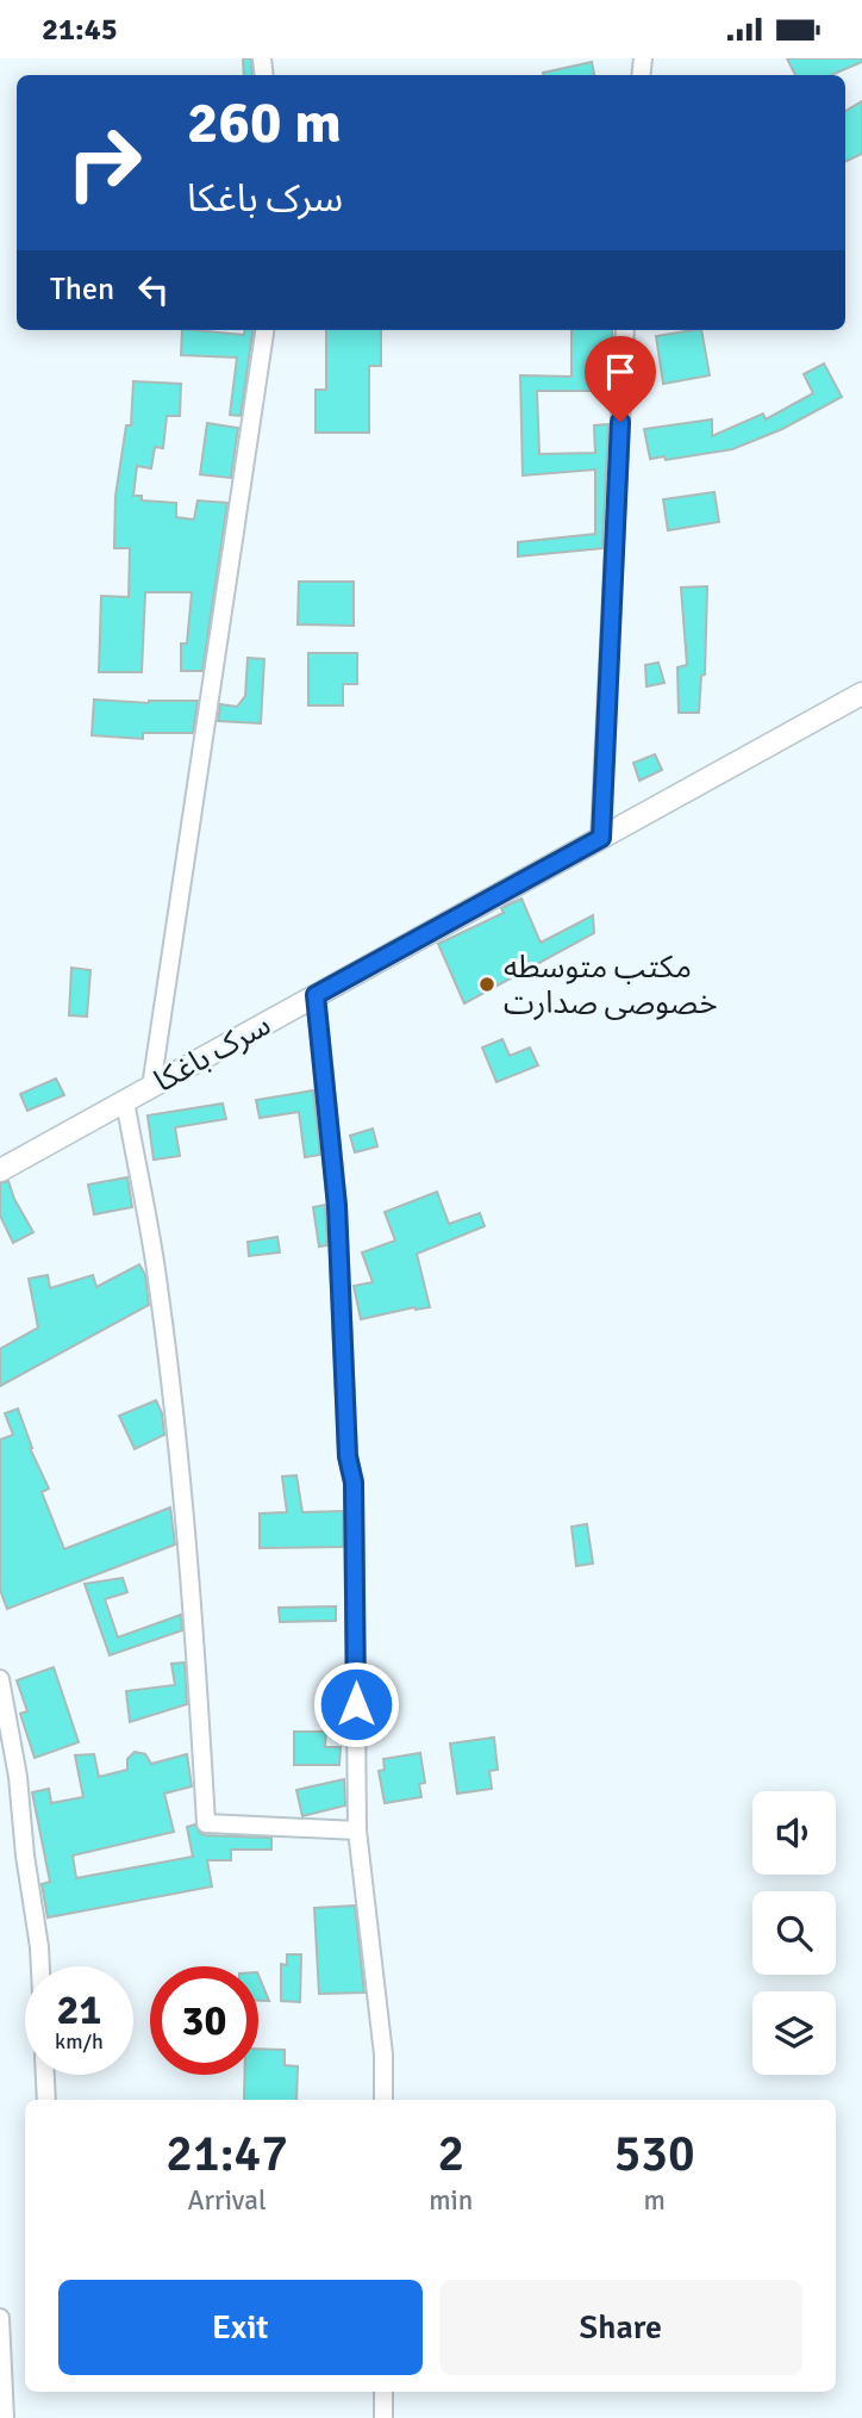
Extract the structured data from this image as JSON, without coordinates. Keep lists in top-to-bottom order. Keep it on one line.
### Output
{"streets":{"street":["سرک باغکا"]},"places":["مکتب متوسطه خصوصی صدارت"],"page":{"status":"21:45","turn":["260 m","سرک باغکا"],"then":"Then","speed":"21 km/h","limit":"30","eta":["21:47","Arrival","2","min","530","m"],"buttons":["Exit","Share"]}}
